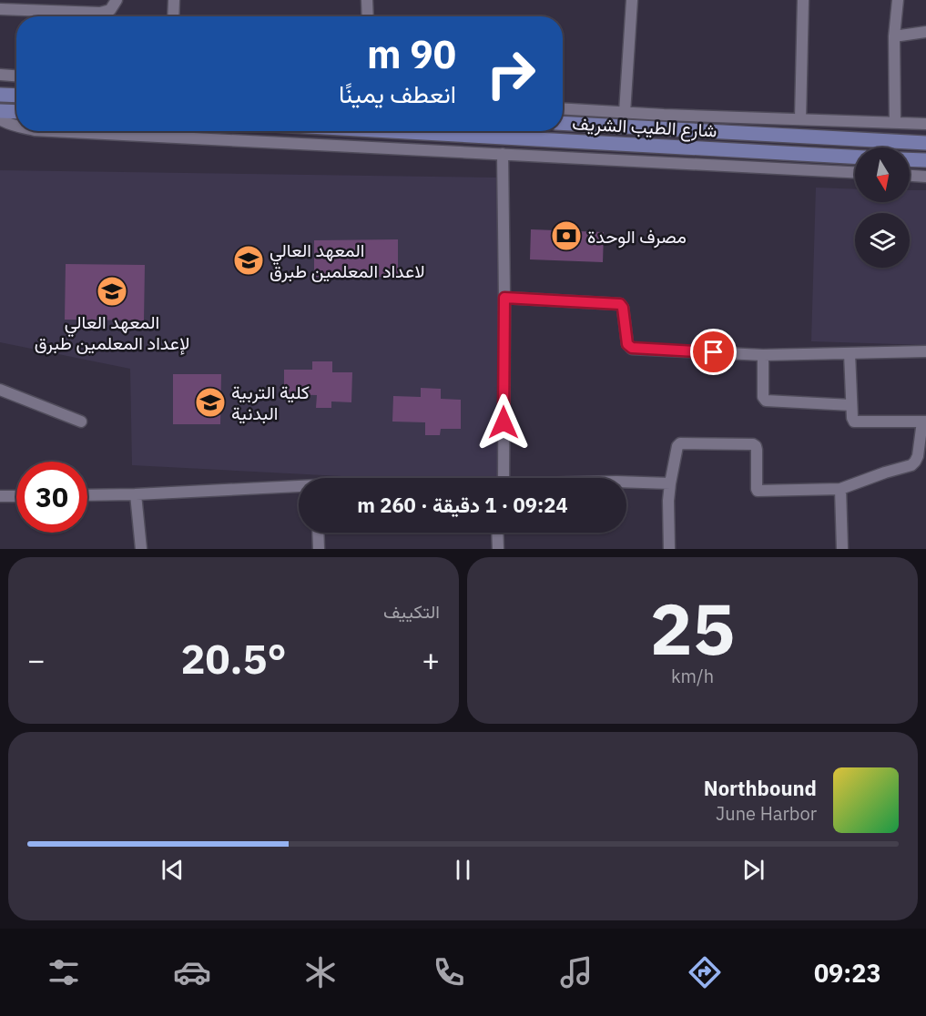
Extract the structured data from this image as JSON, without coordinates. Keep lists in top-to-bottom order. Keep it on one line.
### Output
{"streets":{"main road":["شارع الطيب الشريف"]},"places":{"bank":["مصرف الوحدة"],"school or university":["المعهد العالي لاعداد المعلمين طبرق","المعهد العالي لإعداد المعلمين طبرق","كلية التربية البدنية"]},"north":"bottom","page":{"turn":["90 m","انعطف يمينًا"],"limit":"30","trip":"09:24 · 1 دقيقة · 260 m","tile":[["25","km/h"],"التكييف"],"heat":["−","20.5°","+"],"song":["Northbound","June Harbor"],"tabs":"09:23"}}
